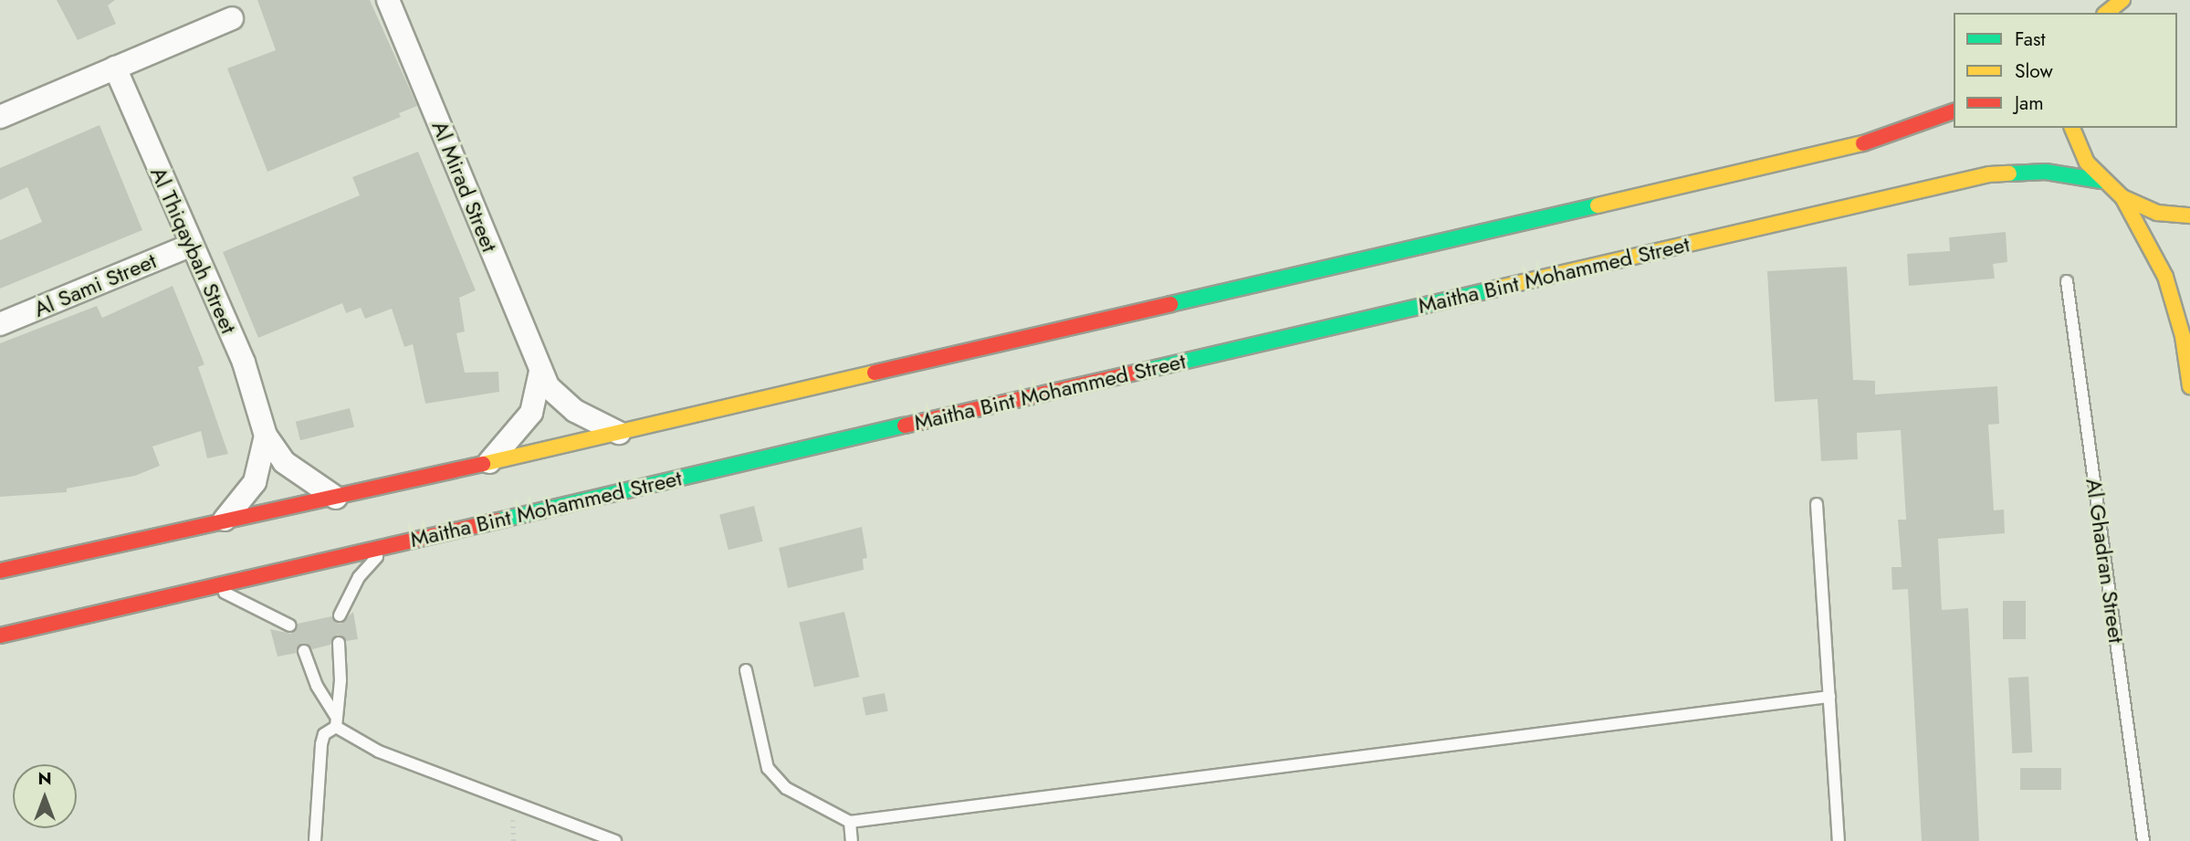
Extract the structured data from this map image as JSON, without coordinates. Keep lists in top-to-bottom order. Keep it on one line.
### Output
{"streets":{"main road":["Maitha Bint Mohammed Street"],"street":["Al Mirad Street","Al Thiqaybah Street","Al Sami Street"],"lane":["Al Ghadran Street"]},"crossings":[["Al Thiqaybah Street","Al Sami Street"]],"legend":["Fast","Slow","Jam"],"north":"top"}
